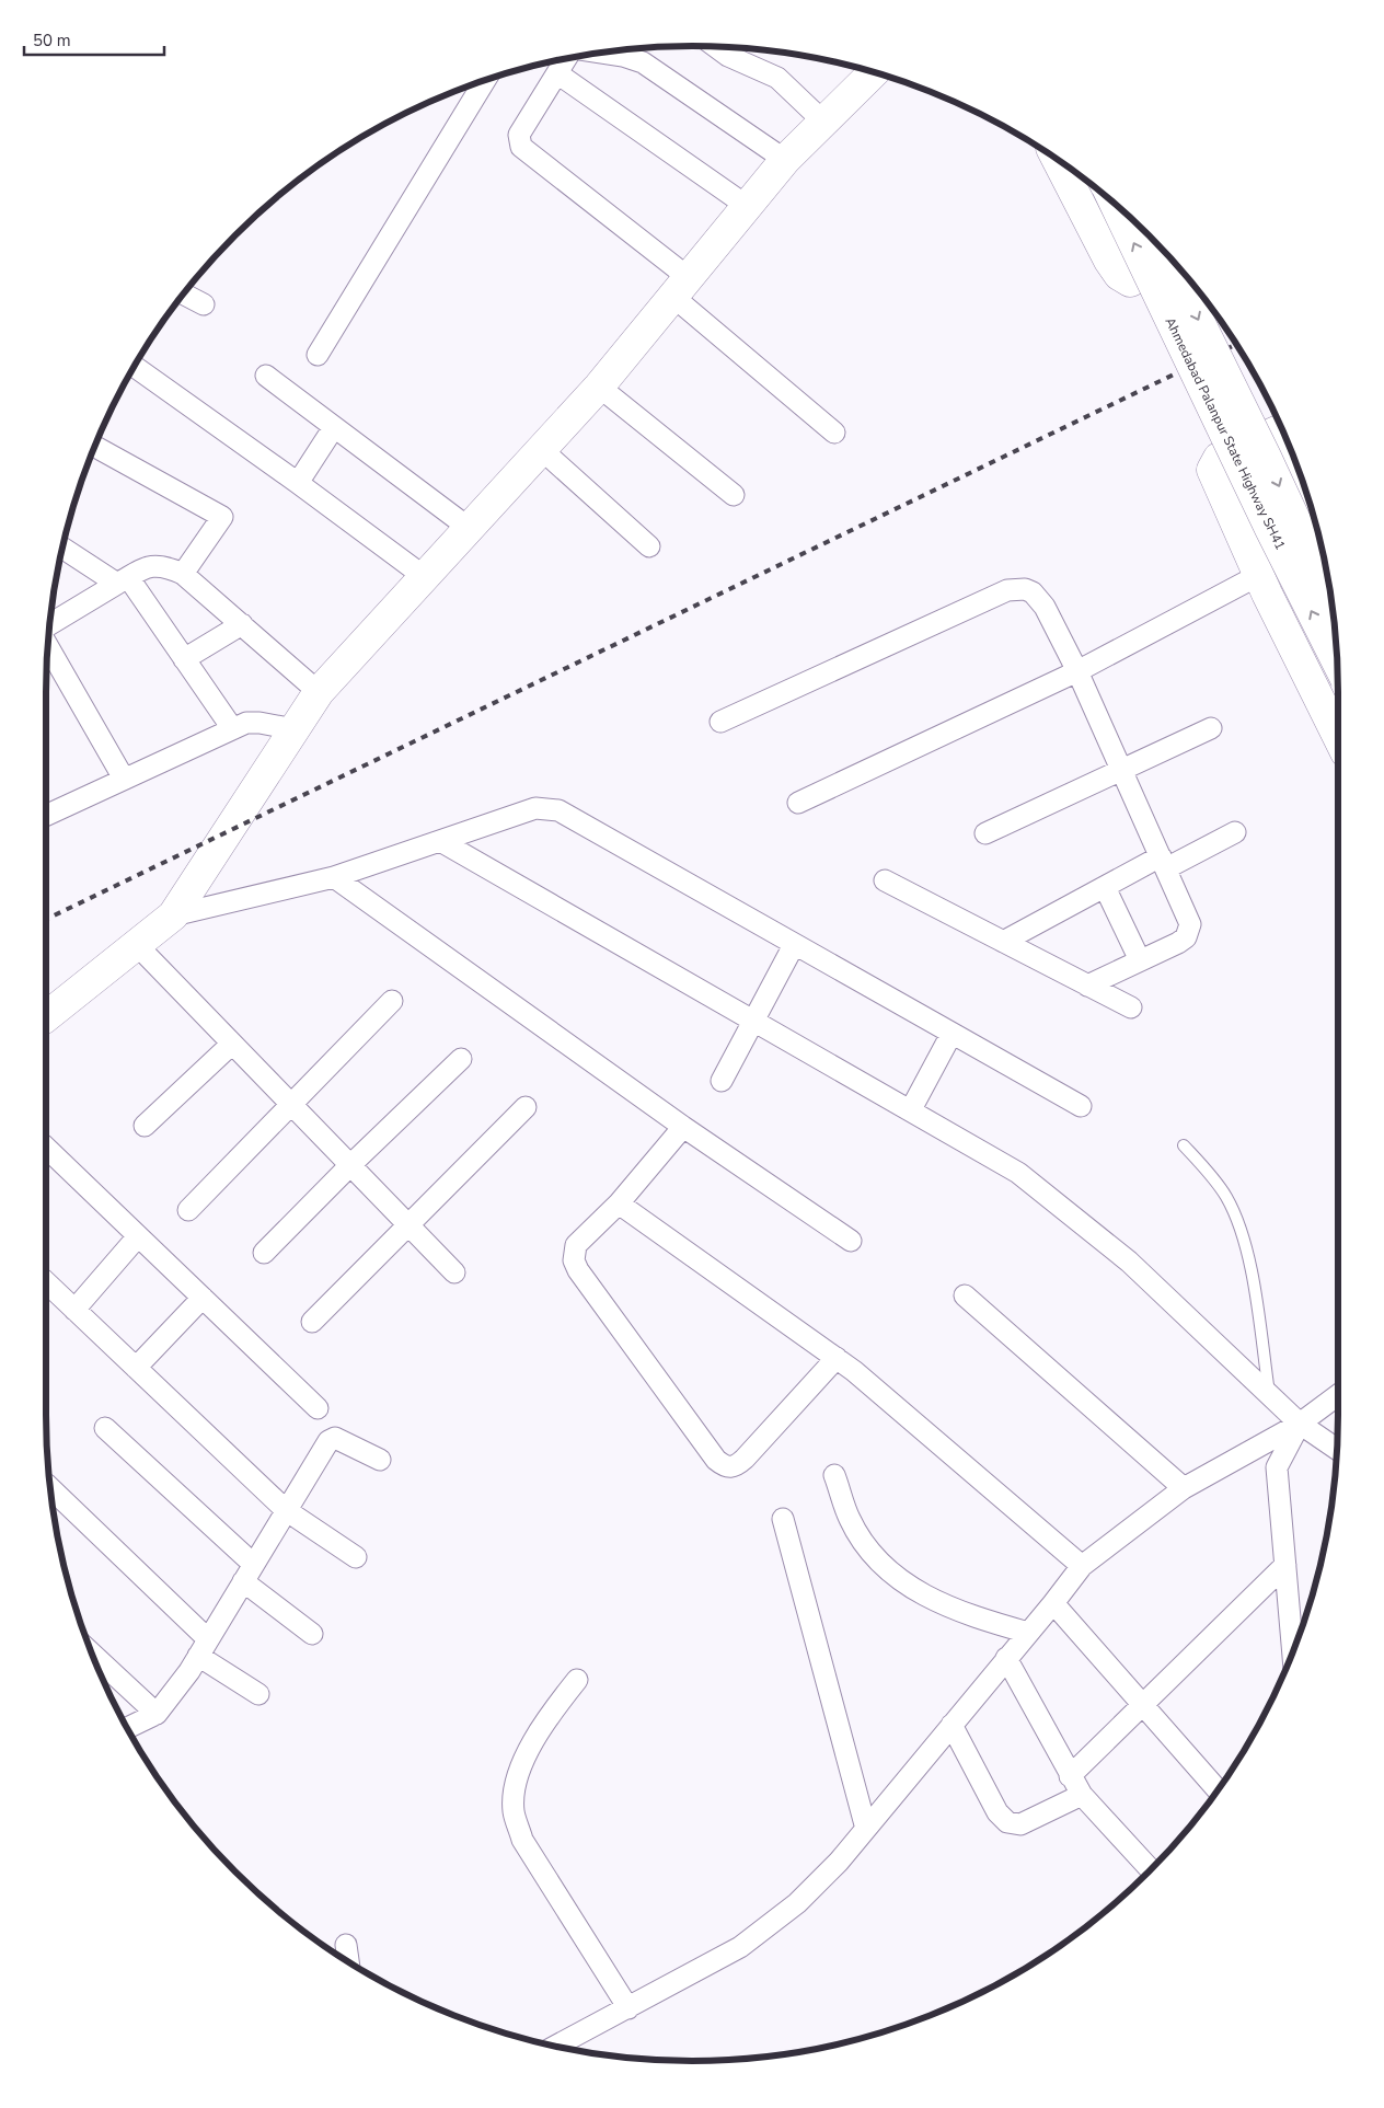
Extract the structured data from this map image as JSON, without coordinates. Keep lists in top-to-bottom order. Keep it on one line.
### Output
{"streets":{"street":["Ahmedabad Palanpur State Highway SH41"]},"scale_bar":"50 m"}
